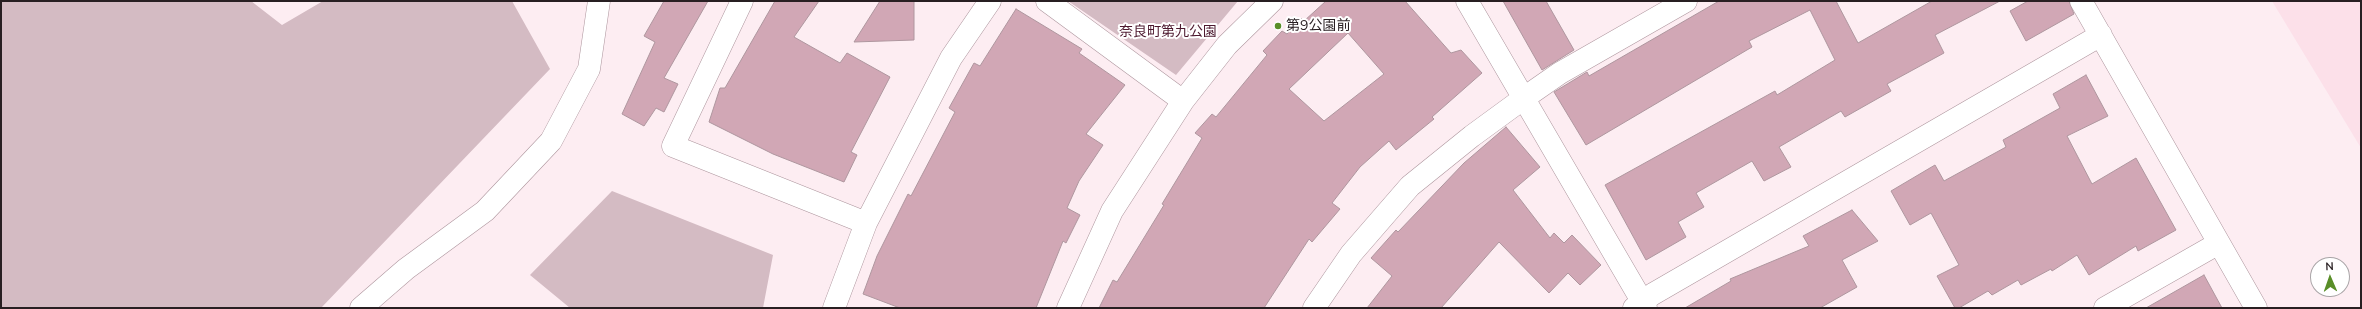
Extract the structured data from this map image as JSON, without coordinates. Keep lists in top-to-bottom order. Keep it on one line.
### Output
{"parks":["奈良町第九公園"],"places":["第9公園前"],"north":"top"}
